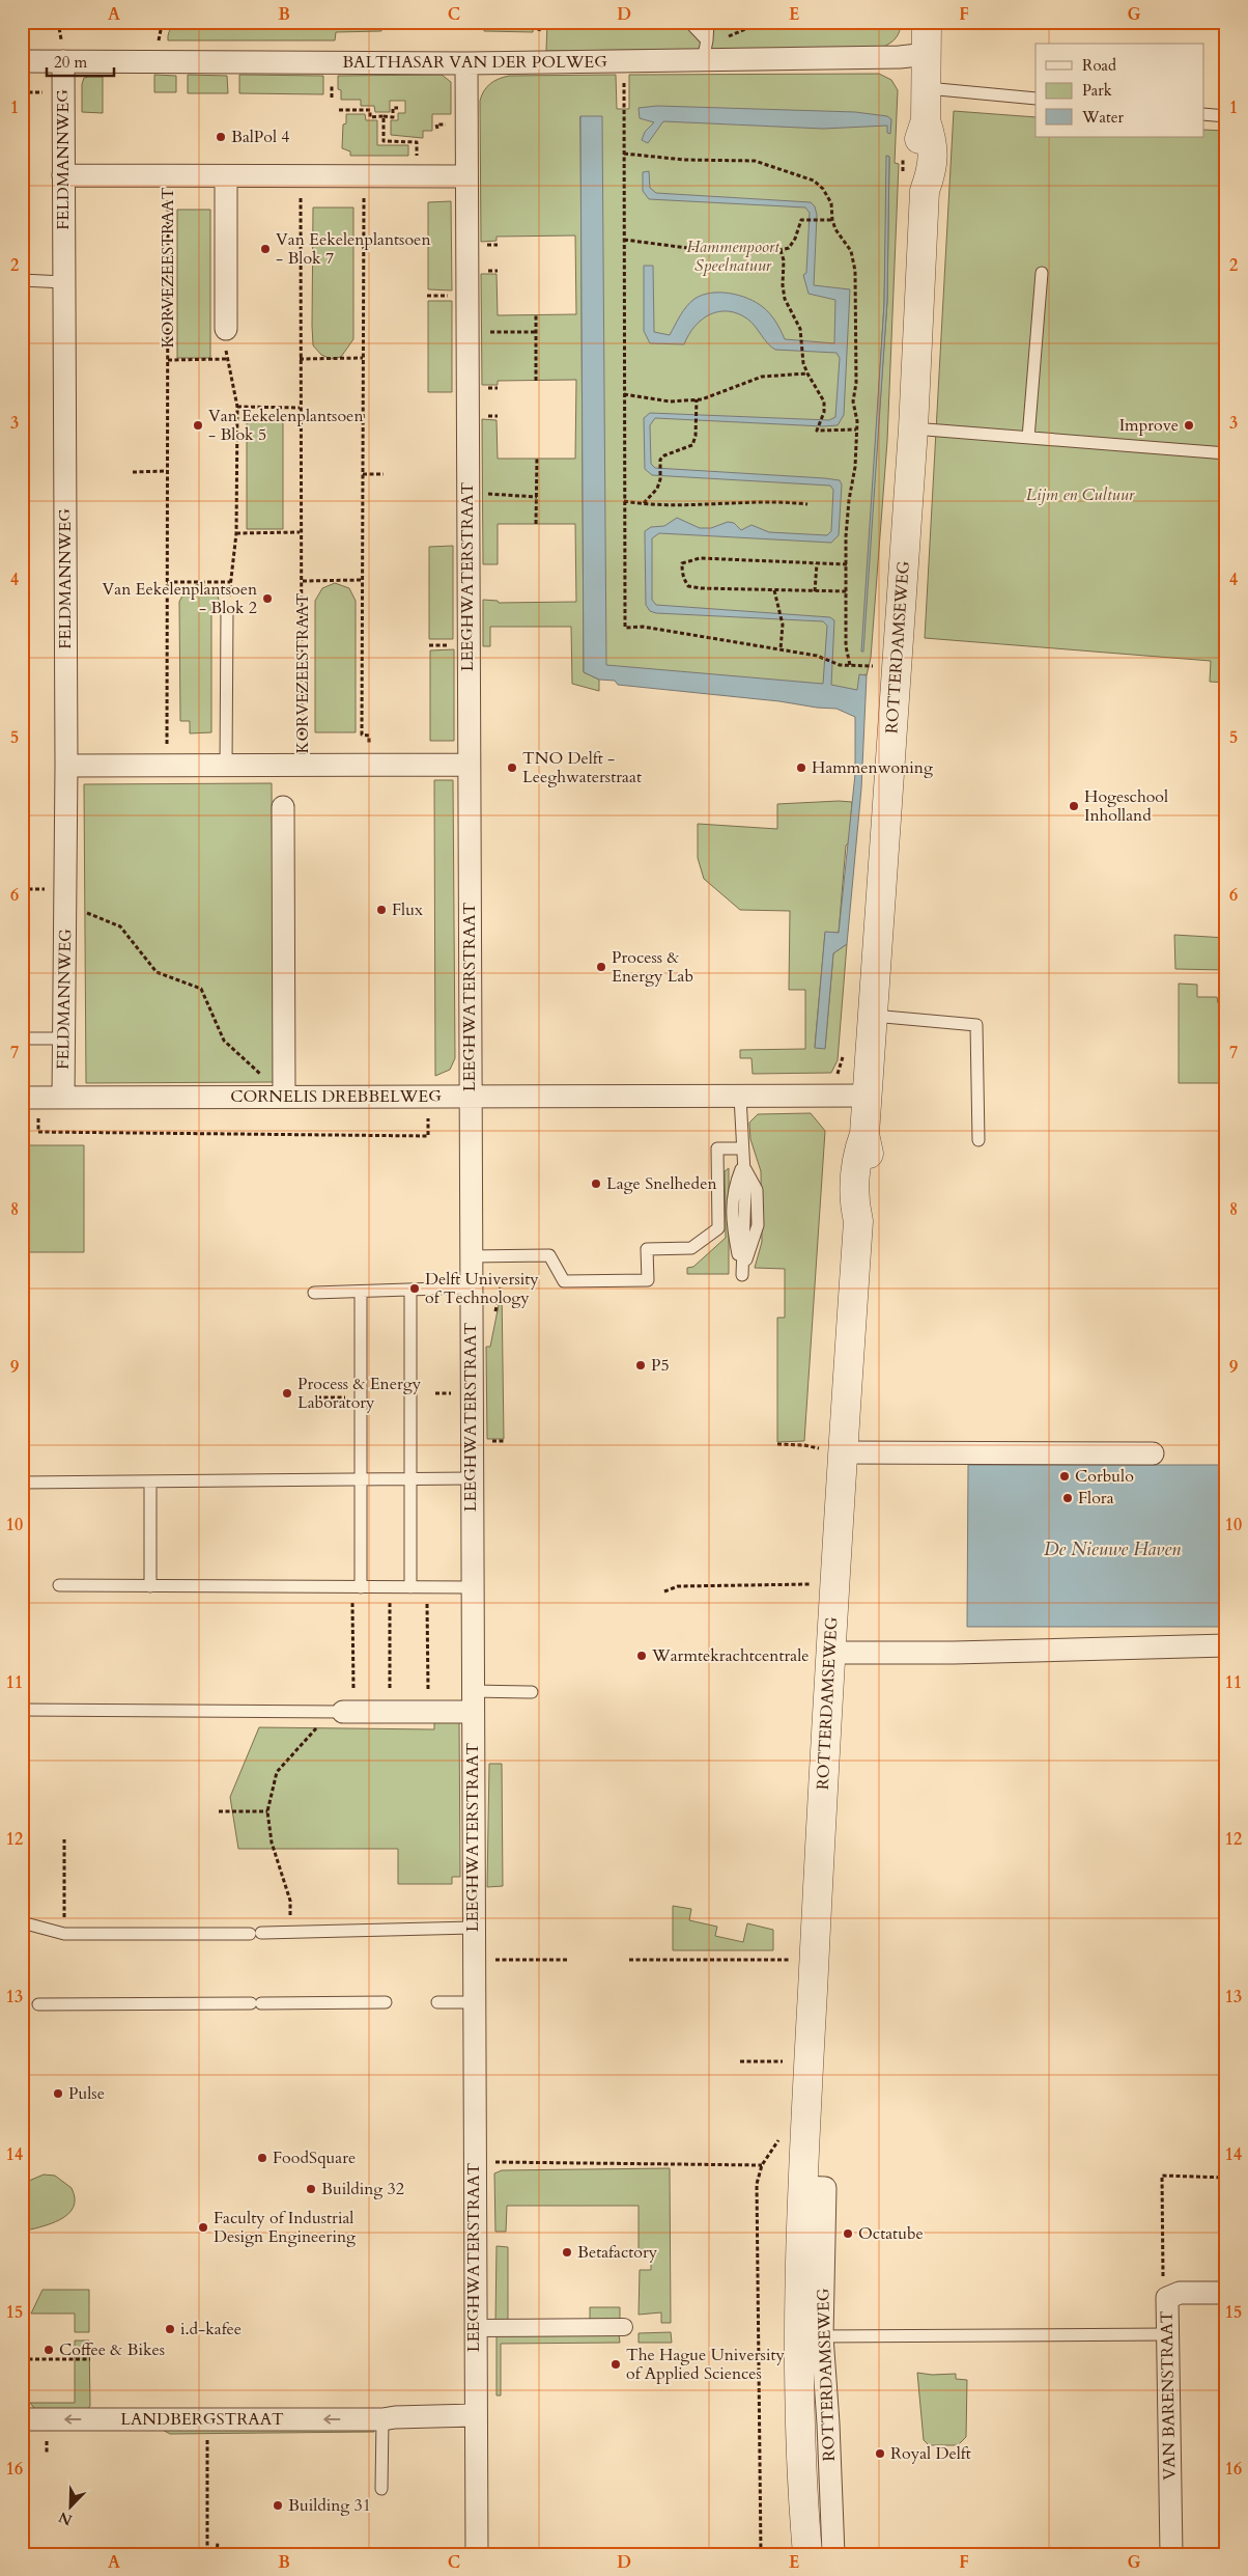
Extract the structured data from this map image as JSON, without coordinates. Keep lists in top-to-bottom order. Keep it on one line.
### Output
{"streets":{"street":["BALTHASAR VAN DER POLWEG","FELDMANNWEG","KORVEZEESTRAAT","LEEGHWATERSTRAAT","ROTTERDAMSEWEG","CORNELIS DREBBELWEG","VAN BARENSTRAAT","LANDBERGSTRAAT"]},"crossings":[["BALTHASAR VAN DER POLWEG","FELDMANNWEG"],["BALTHASAR VAN DER POLWEG","LEEGHWATERSTRAAT"],["BALTHASAR VAN DER POLWEG","ROTTERDAMSEWEG"],["FELDMANNWEG","KORVEZEESTRAAT"],["FELDMANNWEG","CORNELIS DREBBELWEG"],["KORVEZEESTRAAT","LEEGHWATERSTRAAT"],["LEEGHWATERSTRAAT","CORNELIS DREBBELWEG"],["LEEGHWATERSTRAAT","LANDBERGSTRAAT"],["ROTTERDAMSEWEG","CORNELIS DREBBELWEG"]],"one_way":["LANDBERGSTRAAT"],"water":["De Nieuwe Haven"],"parks":["Hammenpoort Speelnatuur","Lijm en Cultuur"],"places":["BalPol 4","Van Eekelenplantsoen - Blok 7","Van Eekelenplantsoen - Blok 5","Improve","Van Eekelenplantsoen - Blok 2","TNO Delft - Leeghwaterstraat","Hammenwoning","Hogeschool Inholland","Flux","Process & Energy Lab","Lage Snelheden","Delft University of Technology","P5","Process & Energy Laboratory","Corbulo","Flora","Warmtekrachtcentrale","Pulse","FoodSquare","Building 32","Faculty of Industrial Design Engineering","Octatube","Betafactory","i.d-kafee","Coffee & Bikes","The Hague University of Applied Sciences","Royal Delft","Building 31"],"legend":["Road","Park","Water"],"scale_bar":"20 m","north":"bottom left","grid":{"columns":["A","B","C","D","E","F","G"],"rows":["1","2","3","4","5","6","7","8","9","10","11","12","13","14","15","16"]}}
